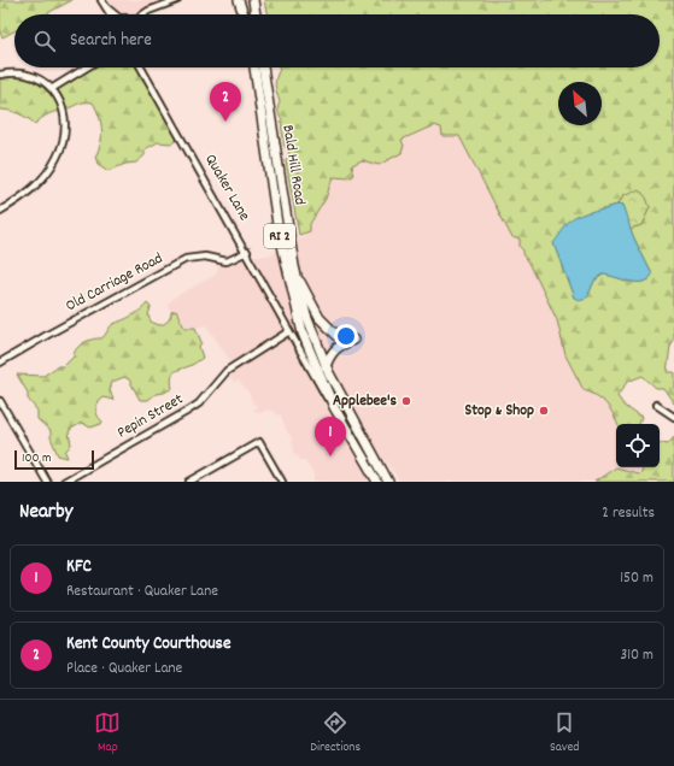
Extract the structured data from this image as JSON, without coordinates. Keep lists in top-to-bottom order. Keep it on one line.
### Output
{"streets":{"main road":["Bald Hill Road","Quaker Lane","RI 2"],"street":["Old Carriage Road","Pepin Street"]},"crossings":[["Bald Hill Road","RI 2"],["Quaker Lane","Old Carriage Road"],["Quaker Lane","Pepin Street"]],"places":["Applebee's","Stop & Shop"],"scale_bar":"100 m","north":"top left","page":{"search":"Search here","pins":["2","1"],"scale":"100 m","heading":["Nearby","2 results"],"list":[{"mark":"1","name":"KFC","note":"Restaurant · Quaker Lane","value":"150 m"},{"mark":"2","name":"Kent County Courthouse","note":"Place · Quaker Lane","value":"310 m"}],"nav":["Map","Directions","Saved"]}}
